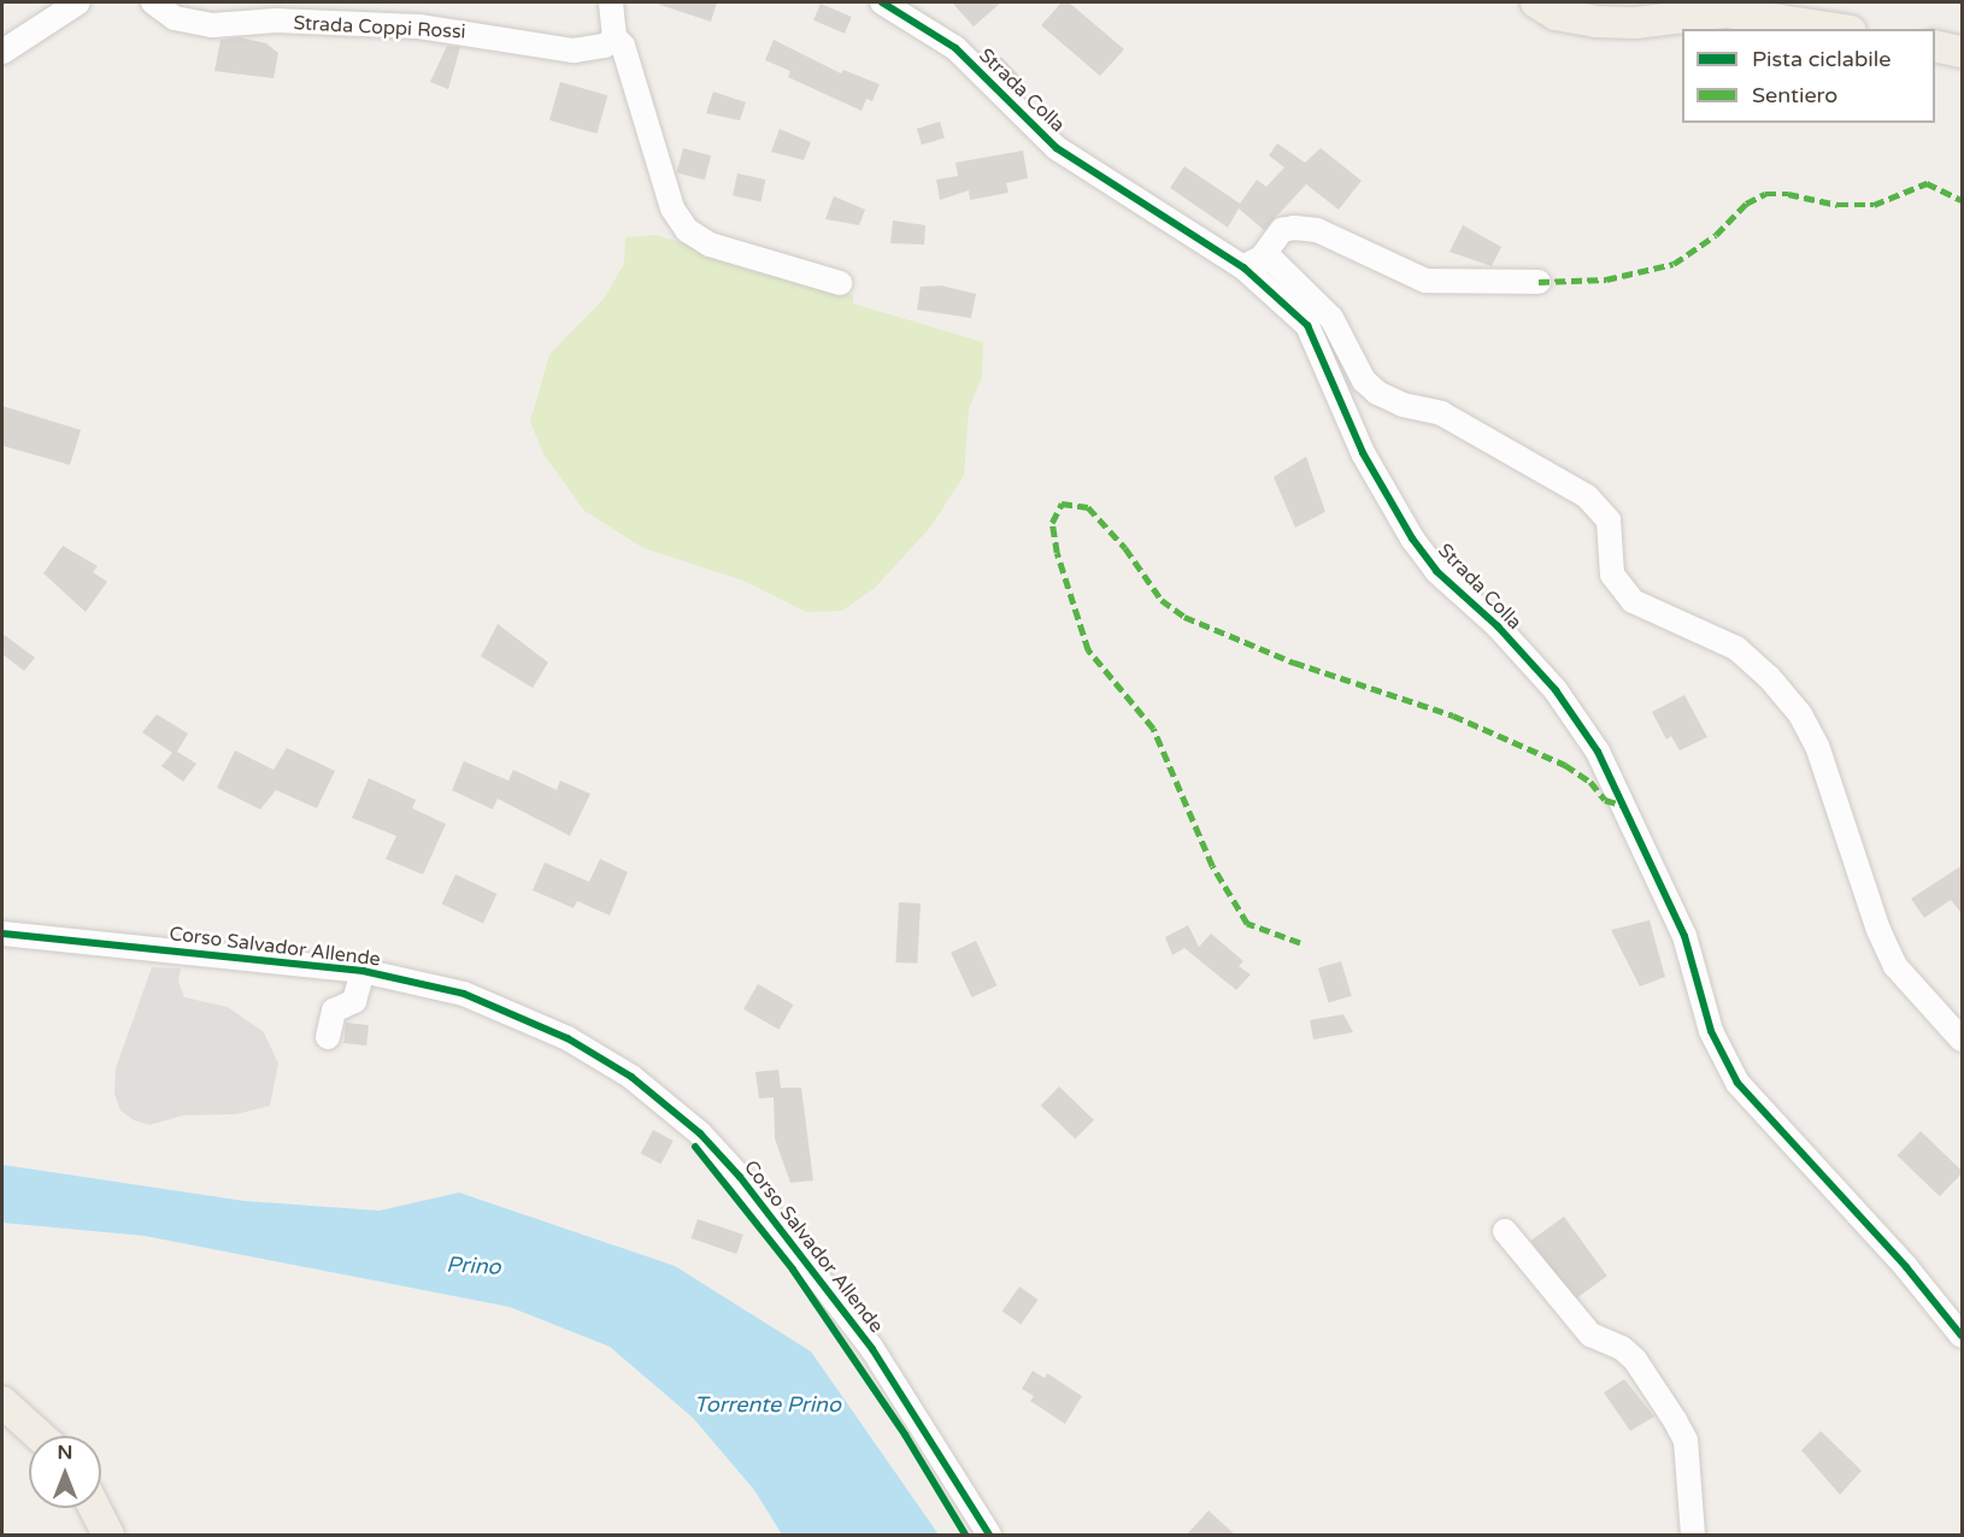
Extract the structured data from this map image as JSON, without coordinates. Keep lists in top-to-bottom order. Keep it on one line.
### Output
{"streets":{"street":["Strada Coppi Rossi","Strada Colla","Corso Salvador Allende"]},"water":["Prino","Torrente Prino"],"legend":["Pista ciclabile","Sentiero"],"north":"top"}
